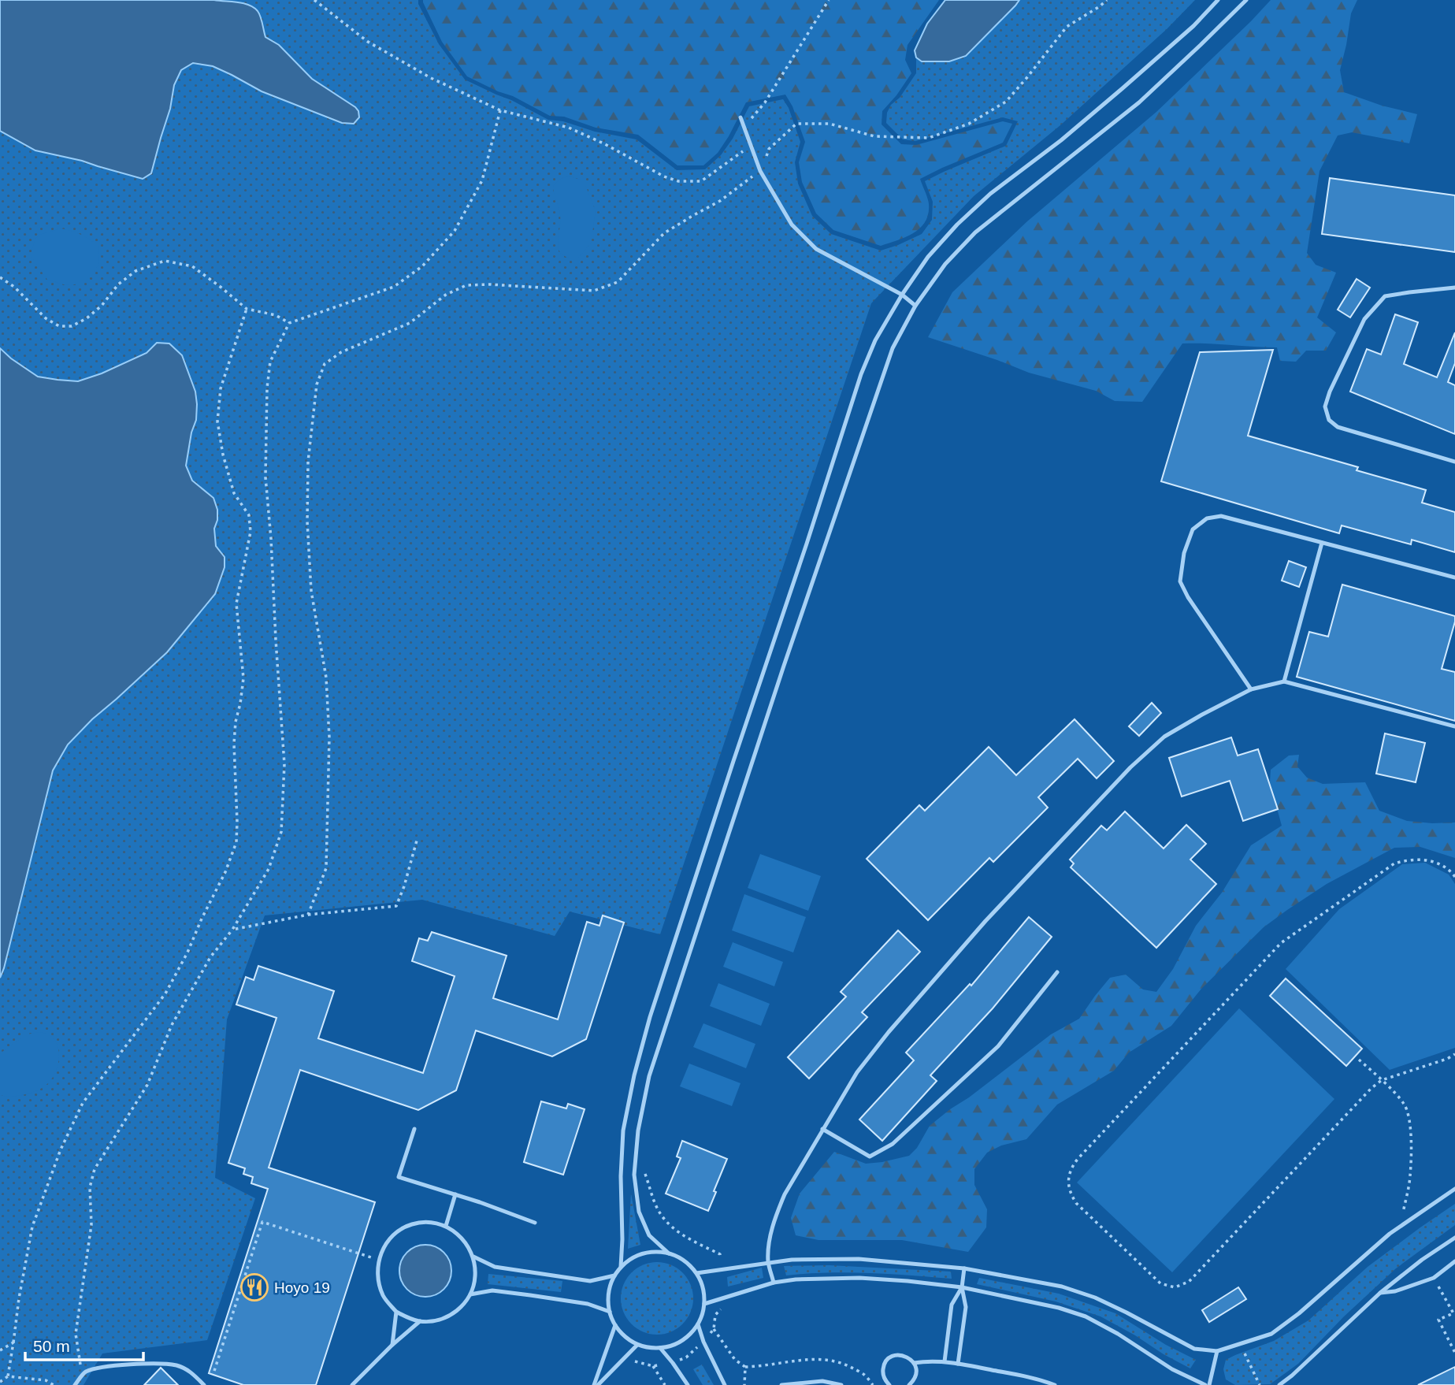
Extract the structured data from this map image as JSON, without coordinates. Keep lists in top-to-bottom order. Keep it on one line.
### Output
{"places":{"restaurant":["Hoyo 19"]},"scale_bar":"50 m"}
